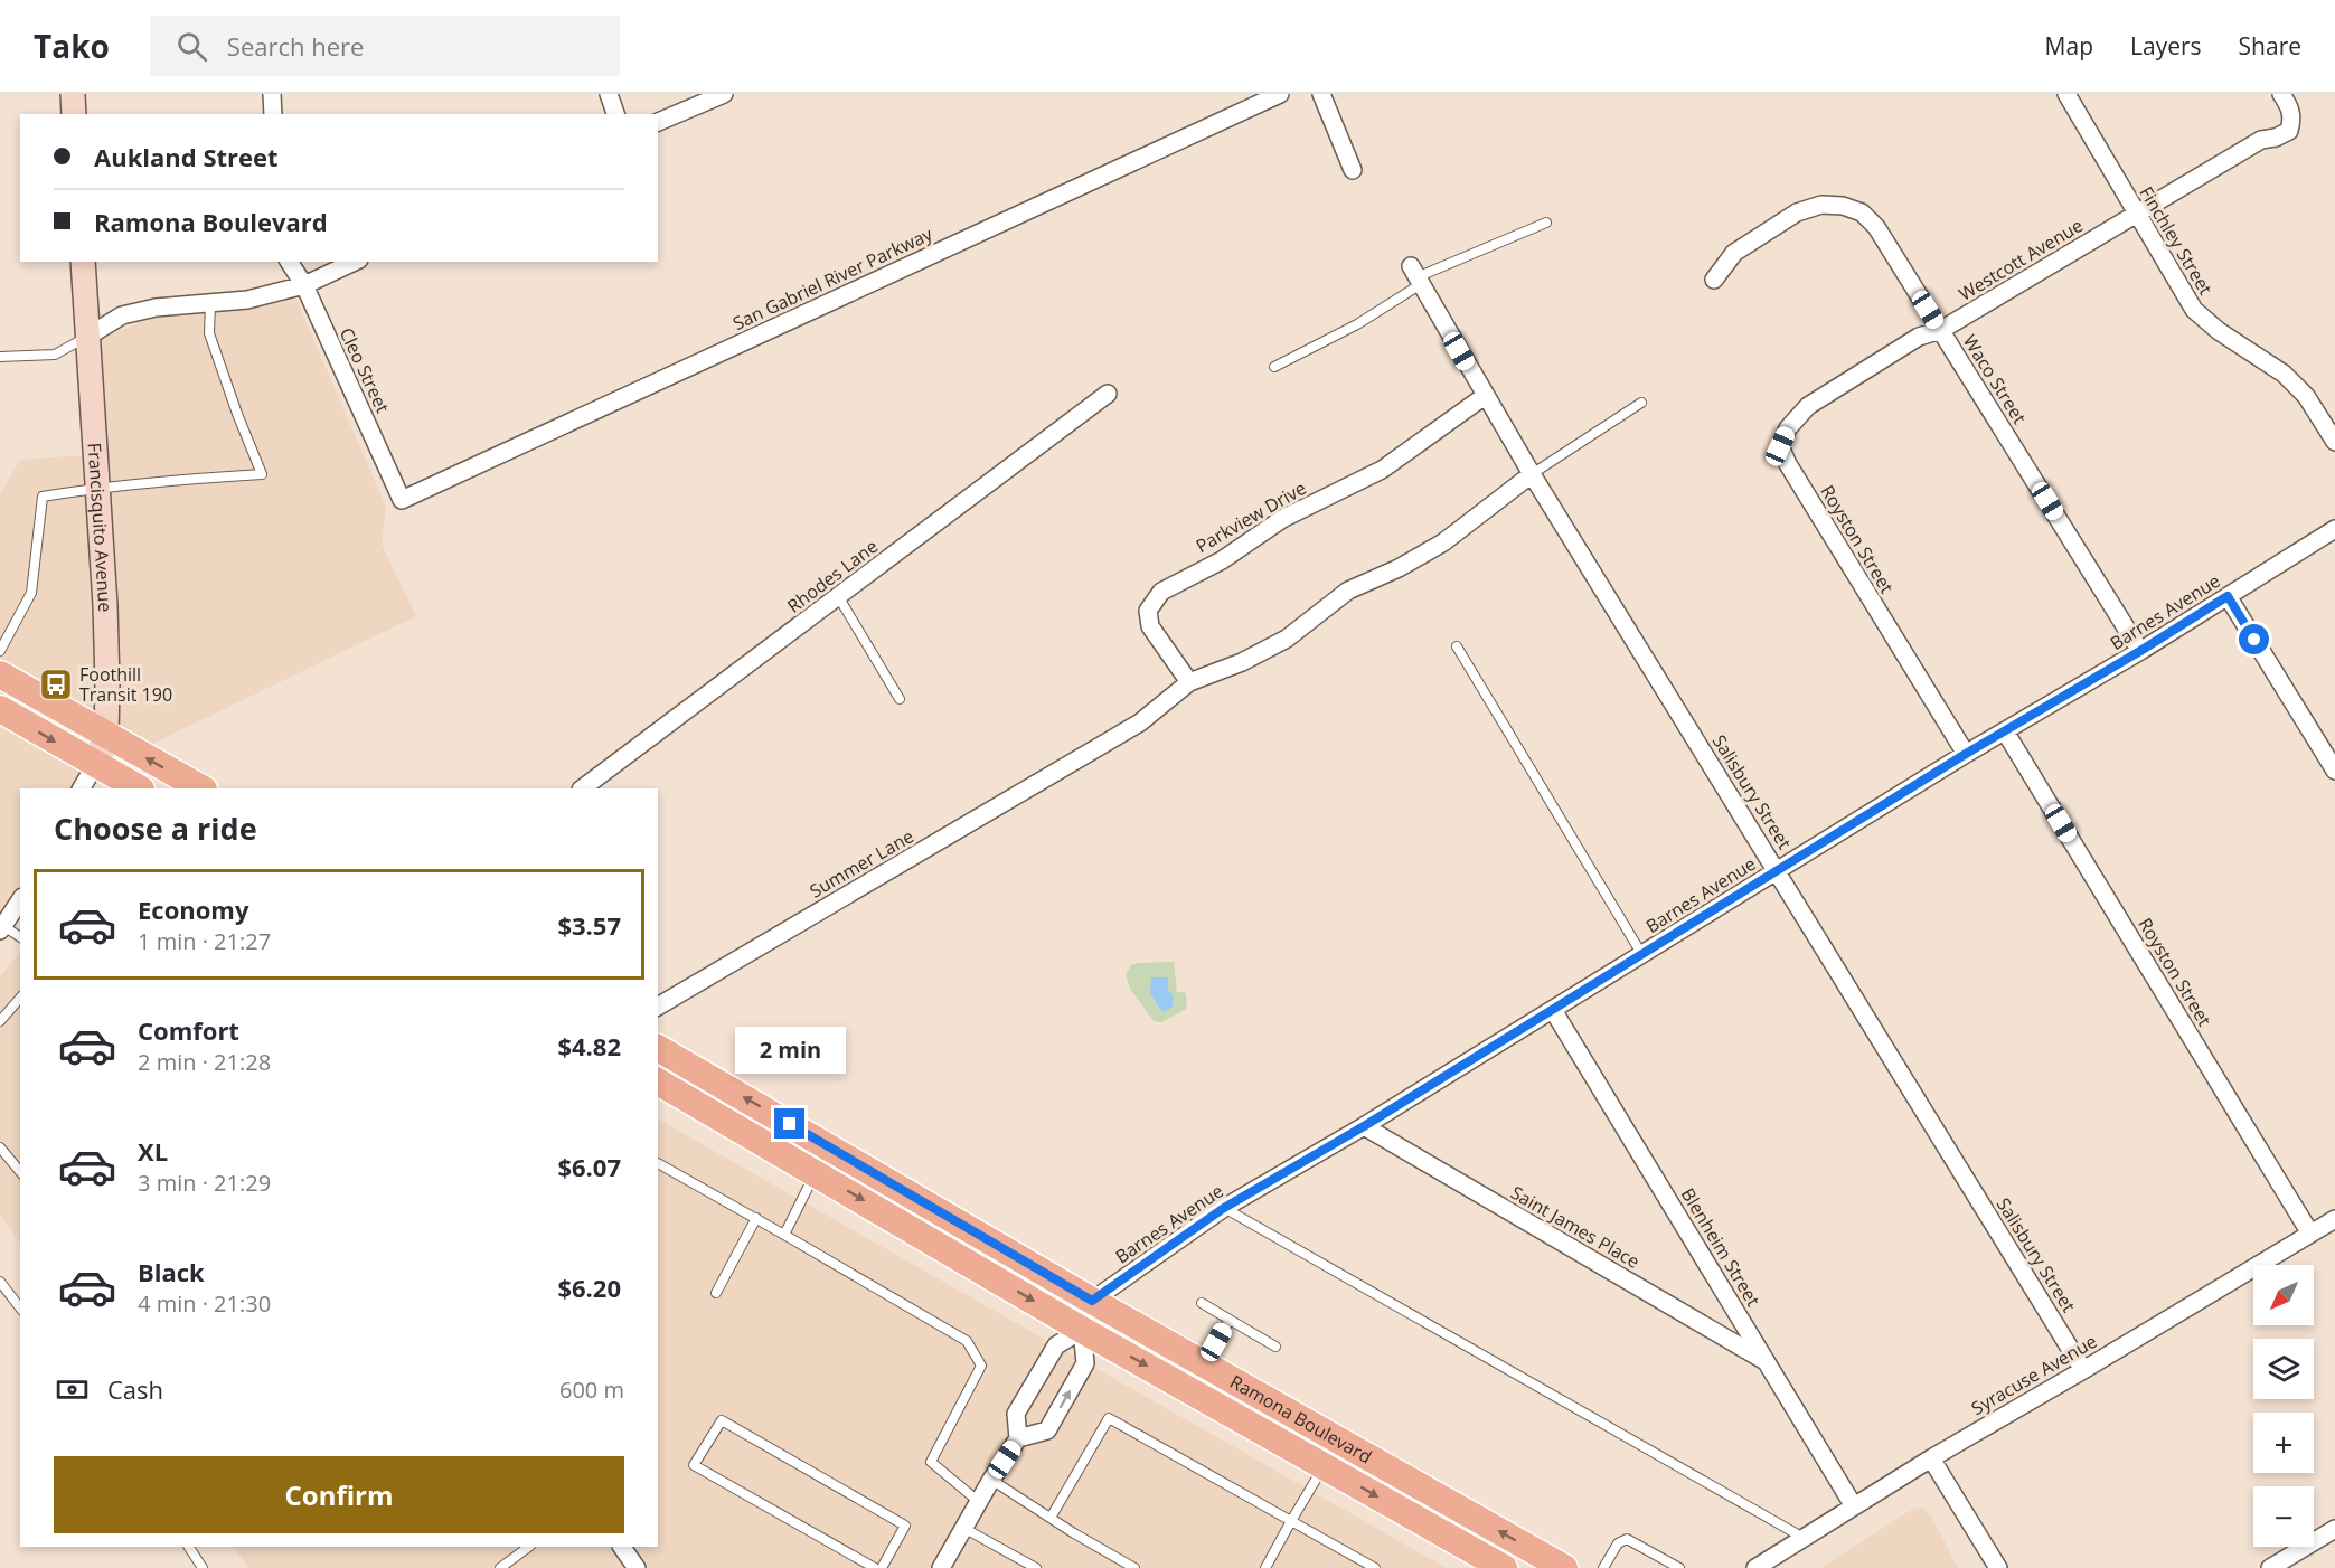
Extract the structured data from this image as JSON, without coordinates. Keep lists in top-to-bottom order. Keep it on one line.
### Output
{"streets":{"main road":["Ramona Boulevard"],"street":["Finchley Street","Westcott Avenue","San Gabriel River Parkway","Cleo Street","Waco Street","Parkview Drive","Francisquito Avenue","Royston Street","Rhodes Lane","Barnes Avenue","Salisbury Street","Summer Lane","Saint James Place","Blenheim Street","Syracuse Avenue"]},"crossings":[["Finchley Street","Westcott Avenue"],["Westcott Avenue","Waco Street"],["Westcott Avenue","Royston Street"],["San Gabriel River Parkway","Cleo Street"],["Waco Street","Barnes Avenue"],["Parkview Drive","Salisbury Street"],["Parkview Drive","Summer Lane"],["Royston Street","Barnes Avenue"],["Royston Street","Syracuse Avenue"],["Barnes Avenue","Salisbury Street"],["Barnes Avenue","Saint James Place"],["Barnes Avenue","Blenheim Street"],["Barnes Avenue","Ramona Boulevard"],["Salisbury Street","Syracuse Avenue"],["Saint James Place","Blenheim Street"],["Blenheim Street","Syracuse Avenue"]],"places":{"bus stop":["Foothill Transit 190"]},"north":"bottom left","page":{"header":"Tako","search":"Search here","nav":["Map","Layers","Share"],"banner":["Aukland Street","Ramona Boulevard"],"heading":"Choose a ride","list":[{"name":"Economy","note":"1 min · 21:27","value":"$3.57"},{"name":"Comfort","note":"2 min · 21:28","value":"$4.82"},{"name":"XL","note":"3 min · 21:29","value":"$6.07"},{"name":"Black","note":"4 min · 21:30","value":"$6.20"}],"bubble":"2 min","map_buttons":["+","−"],"pay":["Cash","600 m"],"buttons":"Confirm"}}
